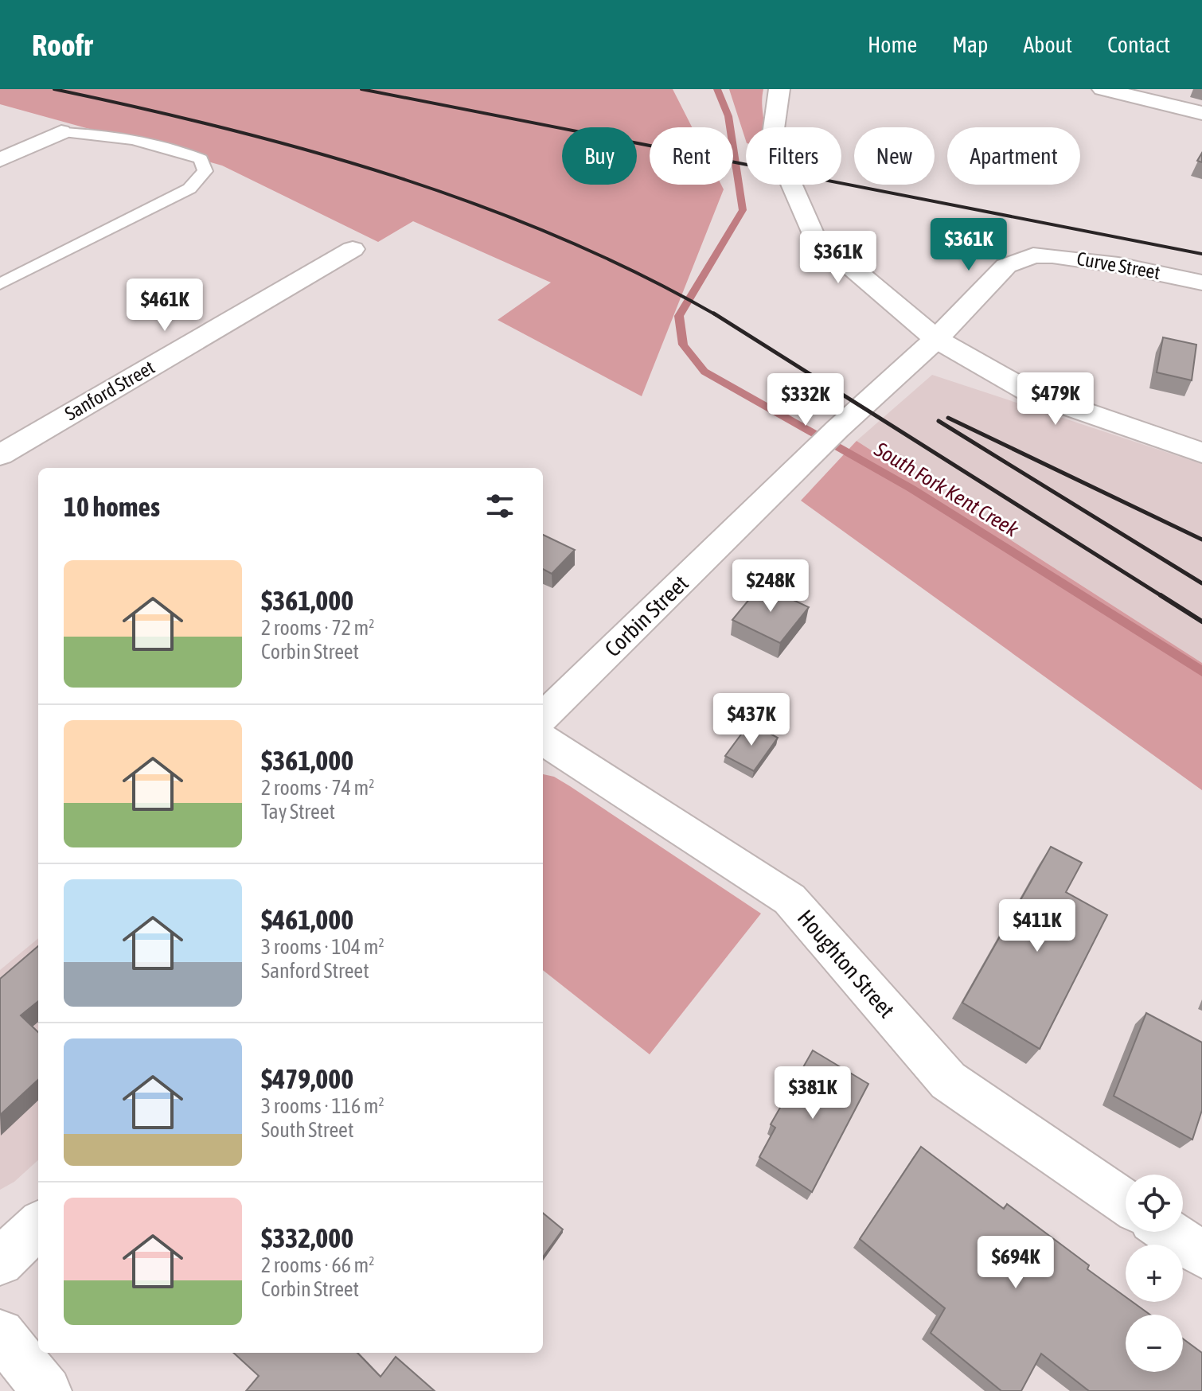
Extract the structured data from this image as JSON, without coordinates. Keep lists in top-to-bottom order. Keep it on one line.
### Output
{"streets":{"street":["Curve Street","Sanford Street","Corbin Street","Houghton Street"]},"crossings":[["Curve Street","Corbin Street"]],"water":["South Fork Kent Creek"],"page":{"header":"Roofr","nav":["Home","Map","About","Contact"],"chip":["Buy","Rent","Filters","New","Apartment"],"price":["$361K","$361K","$461K","$479K","$332K","$248K","$437K","$411K","$381K","$694K"],"heading":"10 homes","list":[{"name":"$361,000","note":"2 rooms · 72 m² · Corbin Street"},{"name":"$361,000","note":"2 rooms · 74 m² · Tay Street"},{"name":"$461,000","note":"3 rooms · 104 m² · Sanford Street"},{"name":"$479,000","note":"3 rooms · 116 m² · South Street"},{"name":"$332,000","note":"2 rooms · 66 m² · Corbin Street"}],"map_buttons":["+","−"]}}
